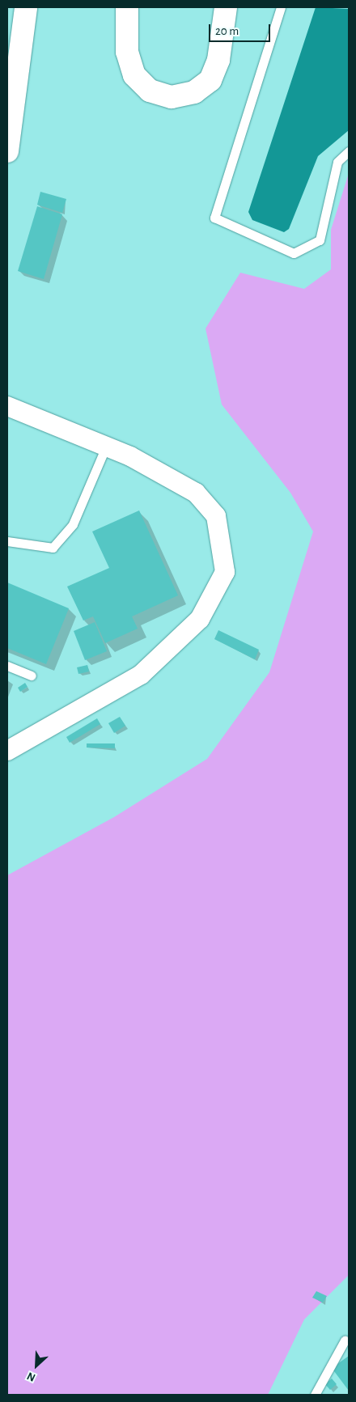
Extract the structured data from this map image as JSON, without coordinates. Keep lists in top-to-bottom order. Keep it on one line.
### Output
{"scale_bar":"20 m","north":"bottom left"}
